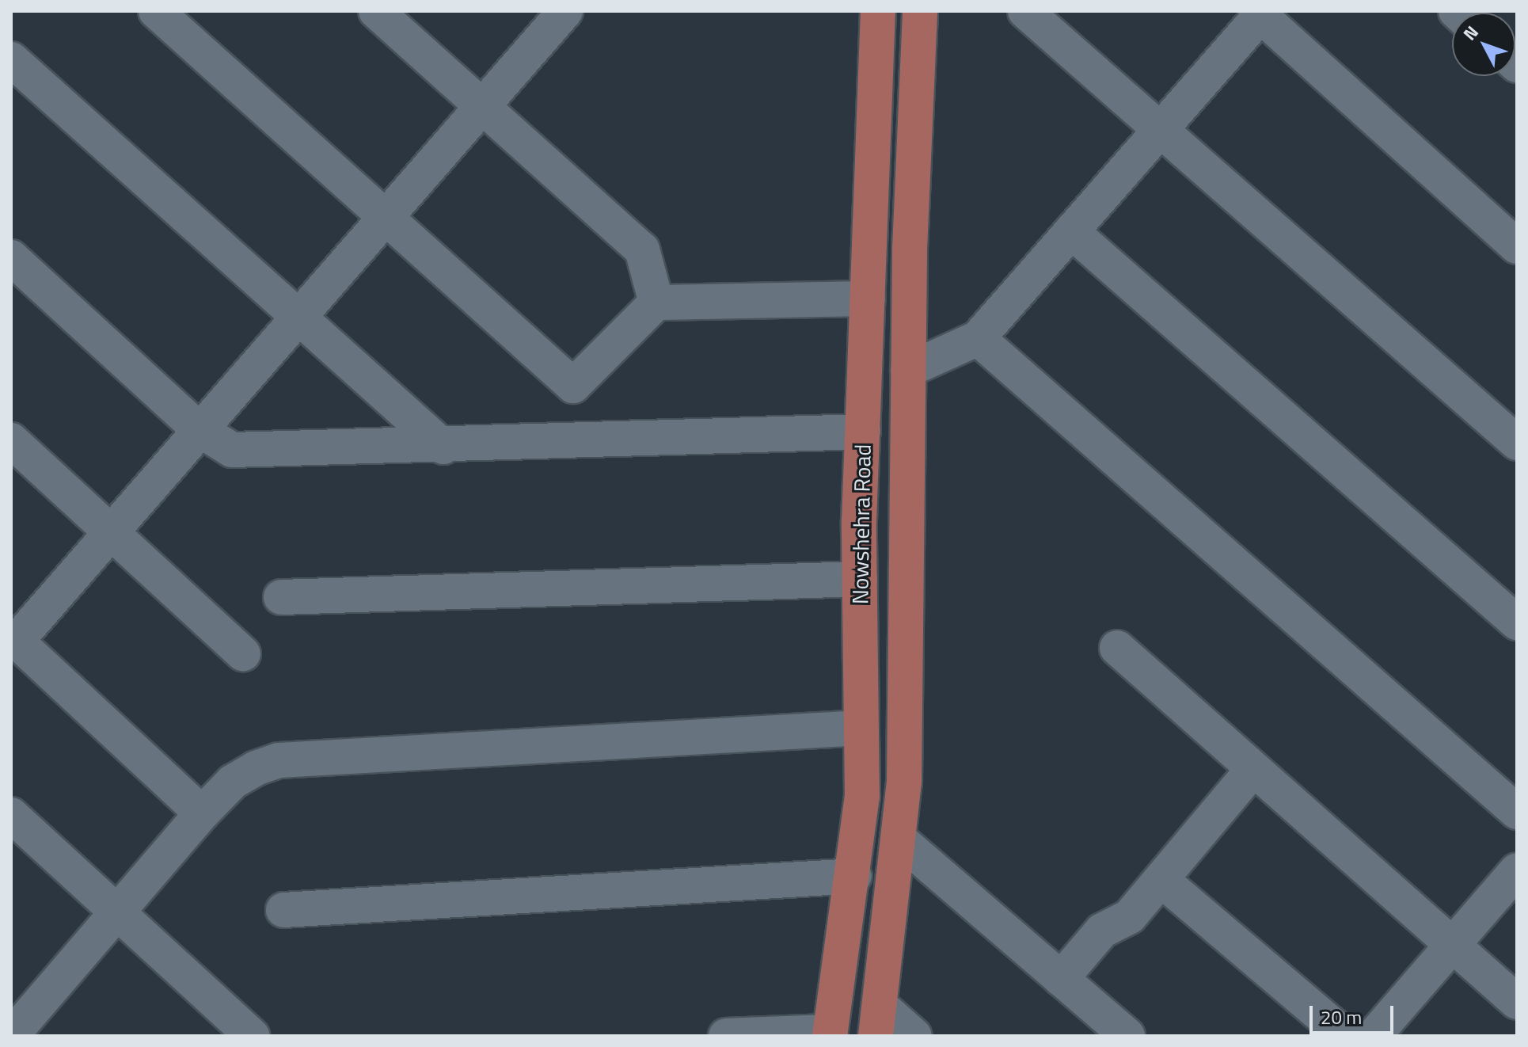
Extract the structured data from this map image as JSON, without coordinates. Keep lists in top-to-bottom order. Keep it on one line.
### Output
{"streets":{"main road":["Nowshehra Road"]},"scale_bar":"20 m","north":"top left"}
